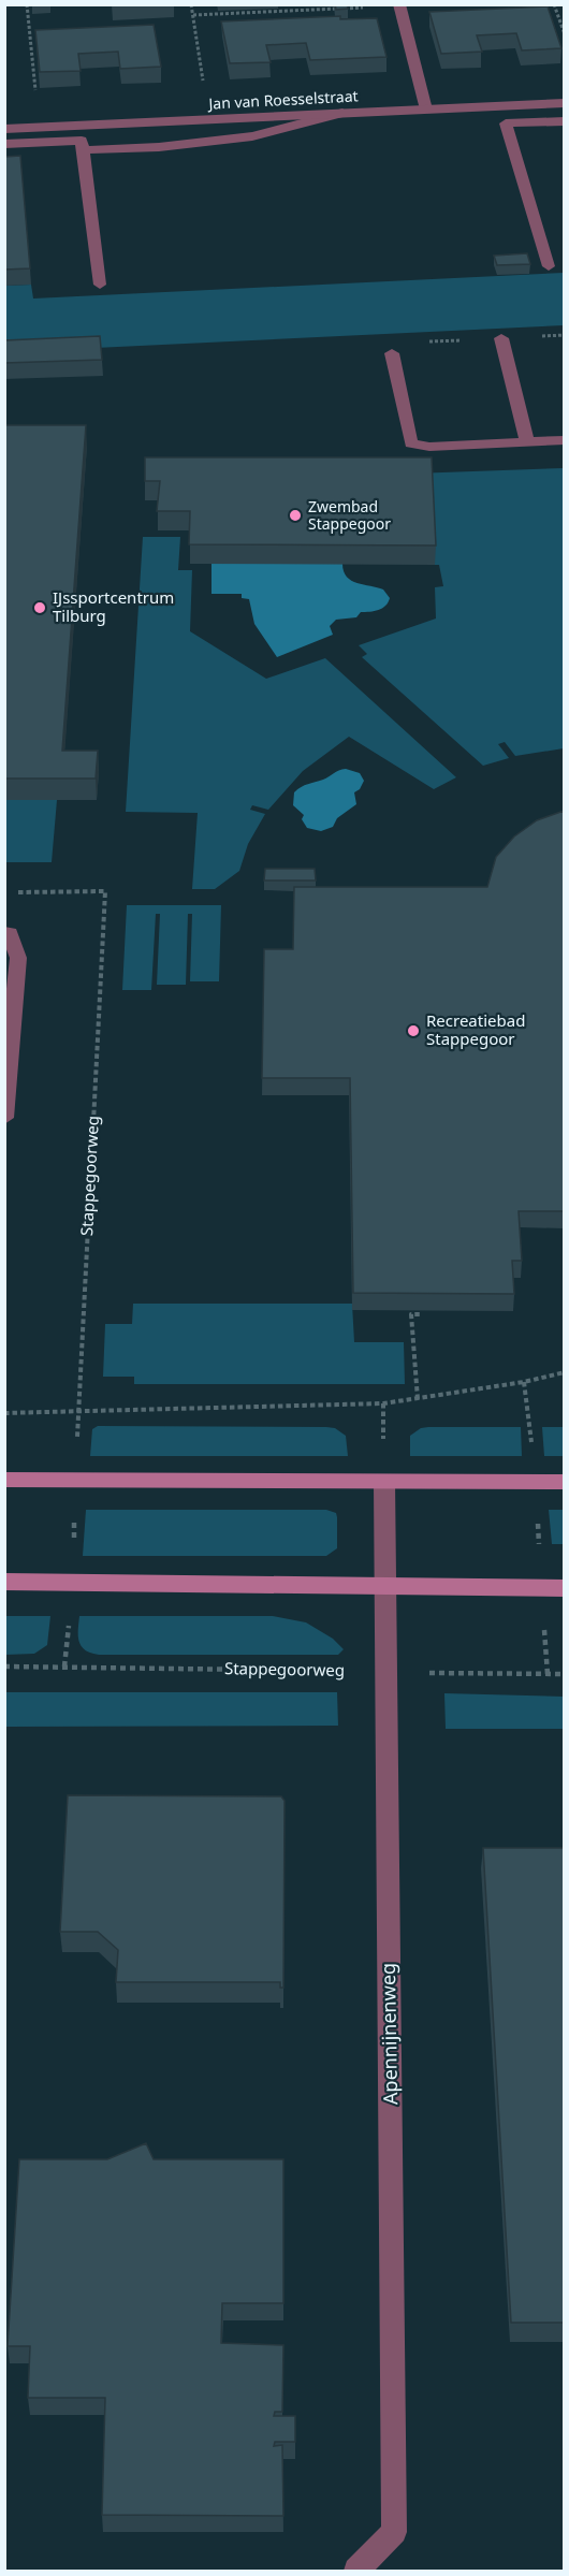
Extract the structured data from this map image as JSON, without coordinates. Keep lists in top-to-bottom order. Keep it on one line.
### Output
{"streets":{"street":["Jan van Roesselstraat","Apennijnenweg"],"path":["Stappegoorweg"]},"crossings":[["Stappegoorweg","Apennijnenweg"]],"places":["Zwembad Stappegoor","IJssportcentrum Tilburg","Recreatiebad Stappegoor"]}
